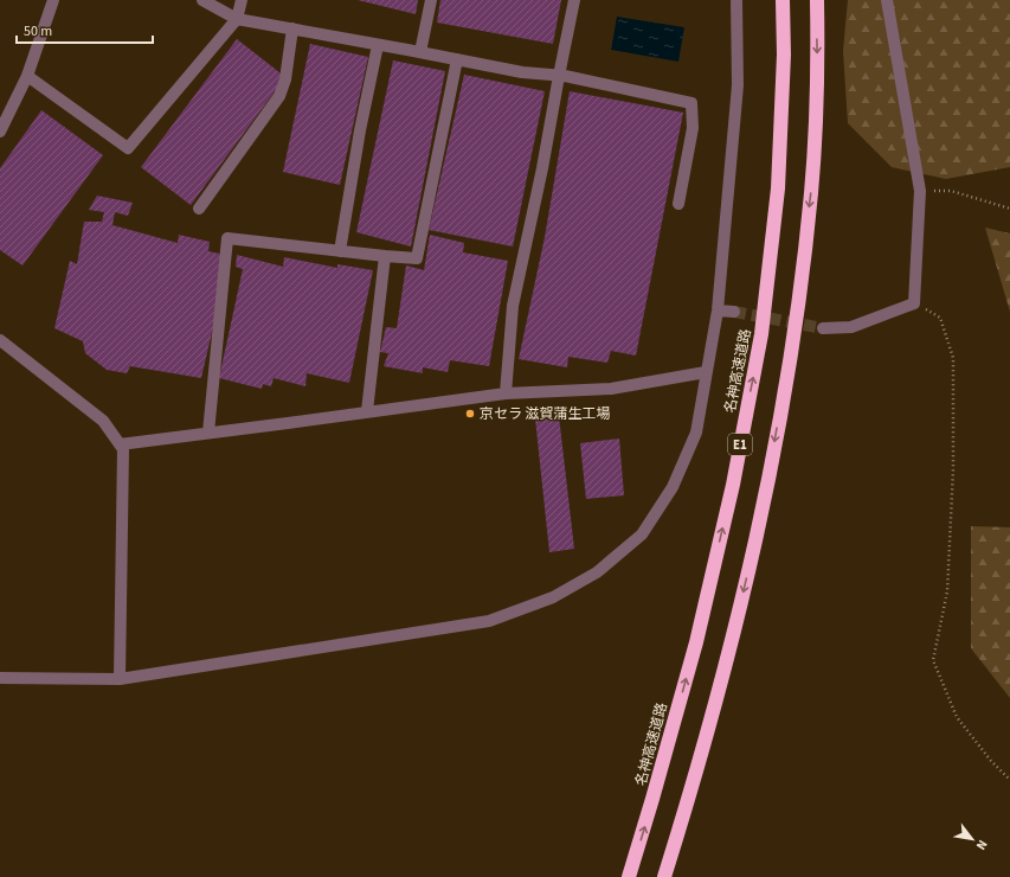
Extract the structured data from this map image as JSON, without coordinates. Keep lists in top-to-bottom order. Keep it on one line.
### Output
{"streets":{"highway":["名神高速道路","E1"]},"places":["京セラ 滋賀蒲生工場"],"scale_bar":"50 m","north":"bottom right"}
